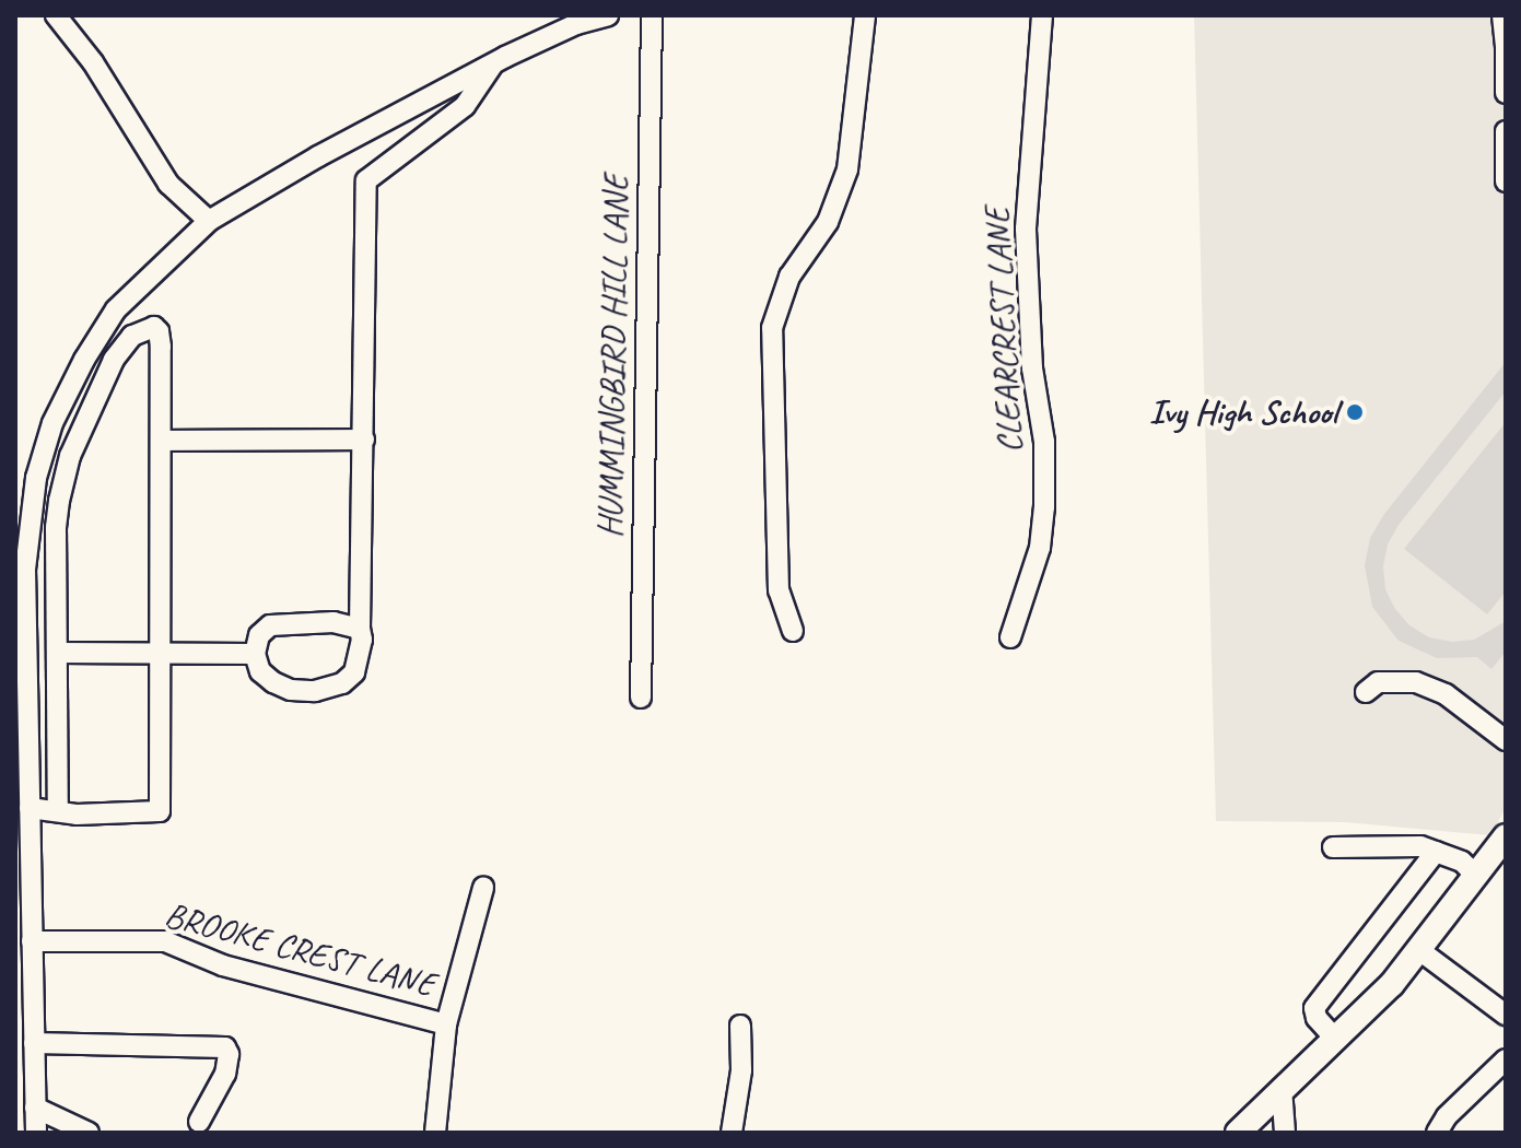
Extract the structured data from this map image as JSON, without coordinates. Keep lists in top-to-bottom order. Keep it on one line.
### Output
{"streets":{"street":["CLEARCREST LANE","HUMMINGBIRD HILL LANE","BROOKE CREST LANE"]},"places":["Ivy High School"]}
